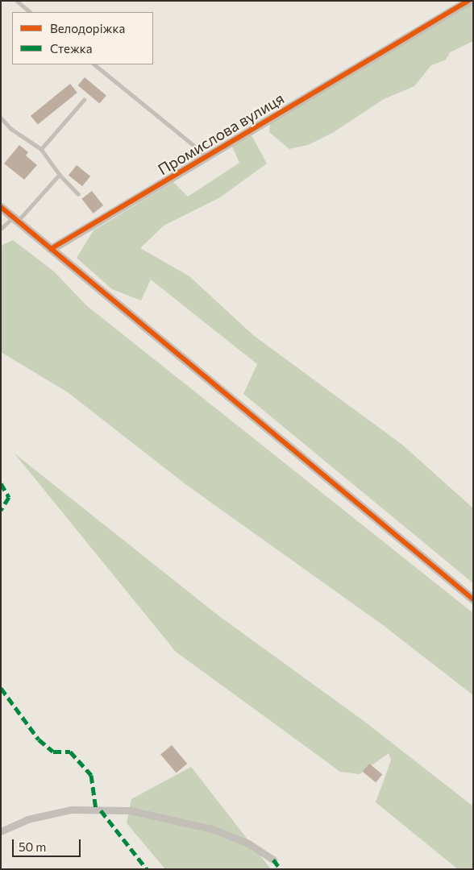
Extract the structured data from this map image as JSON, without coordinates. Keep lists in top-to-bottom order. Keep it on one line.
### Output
{"streets":{"street":["Промислова вулиця"]},"legend":["Велодоріжка","Стежка"],"scale_bar":"50 m"}
